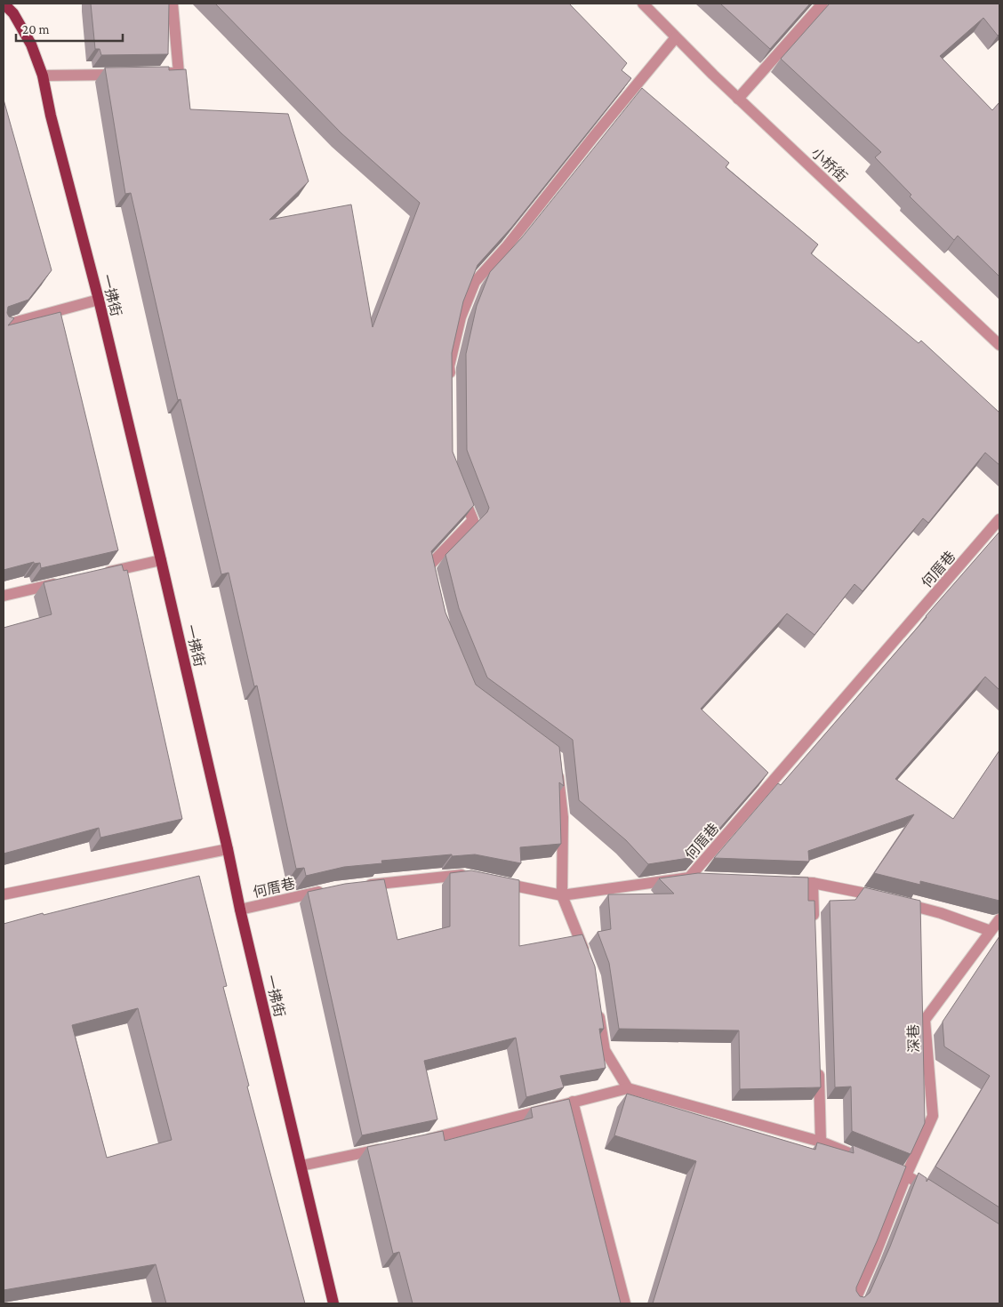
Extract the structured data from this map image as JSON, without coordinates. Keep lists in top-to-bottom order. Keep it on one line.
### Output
{"streets":{"main road":["一拂街"],"street":["小桥街","何厝巷","深巷"]},"crossings":[["一拂街","何厝巷"]],"scale_bar":"20 m"}
